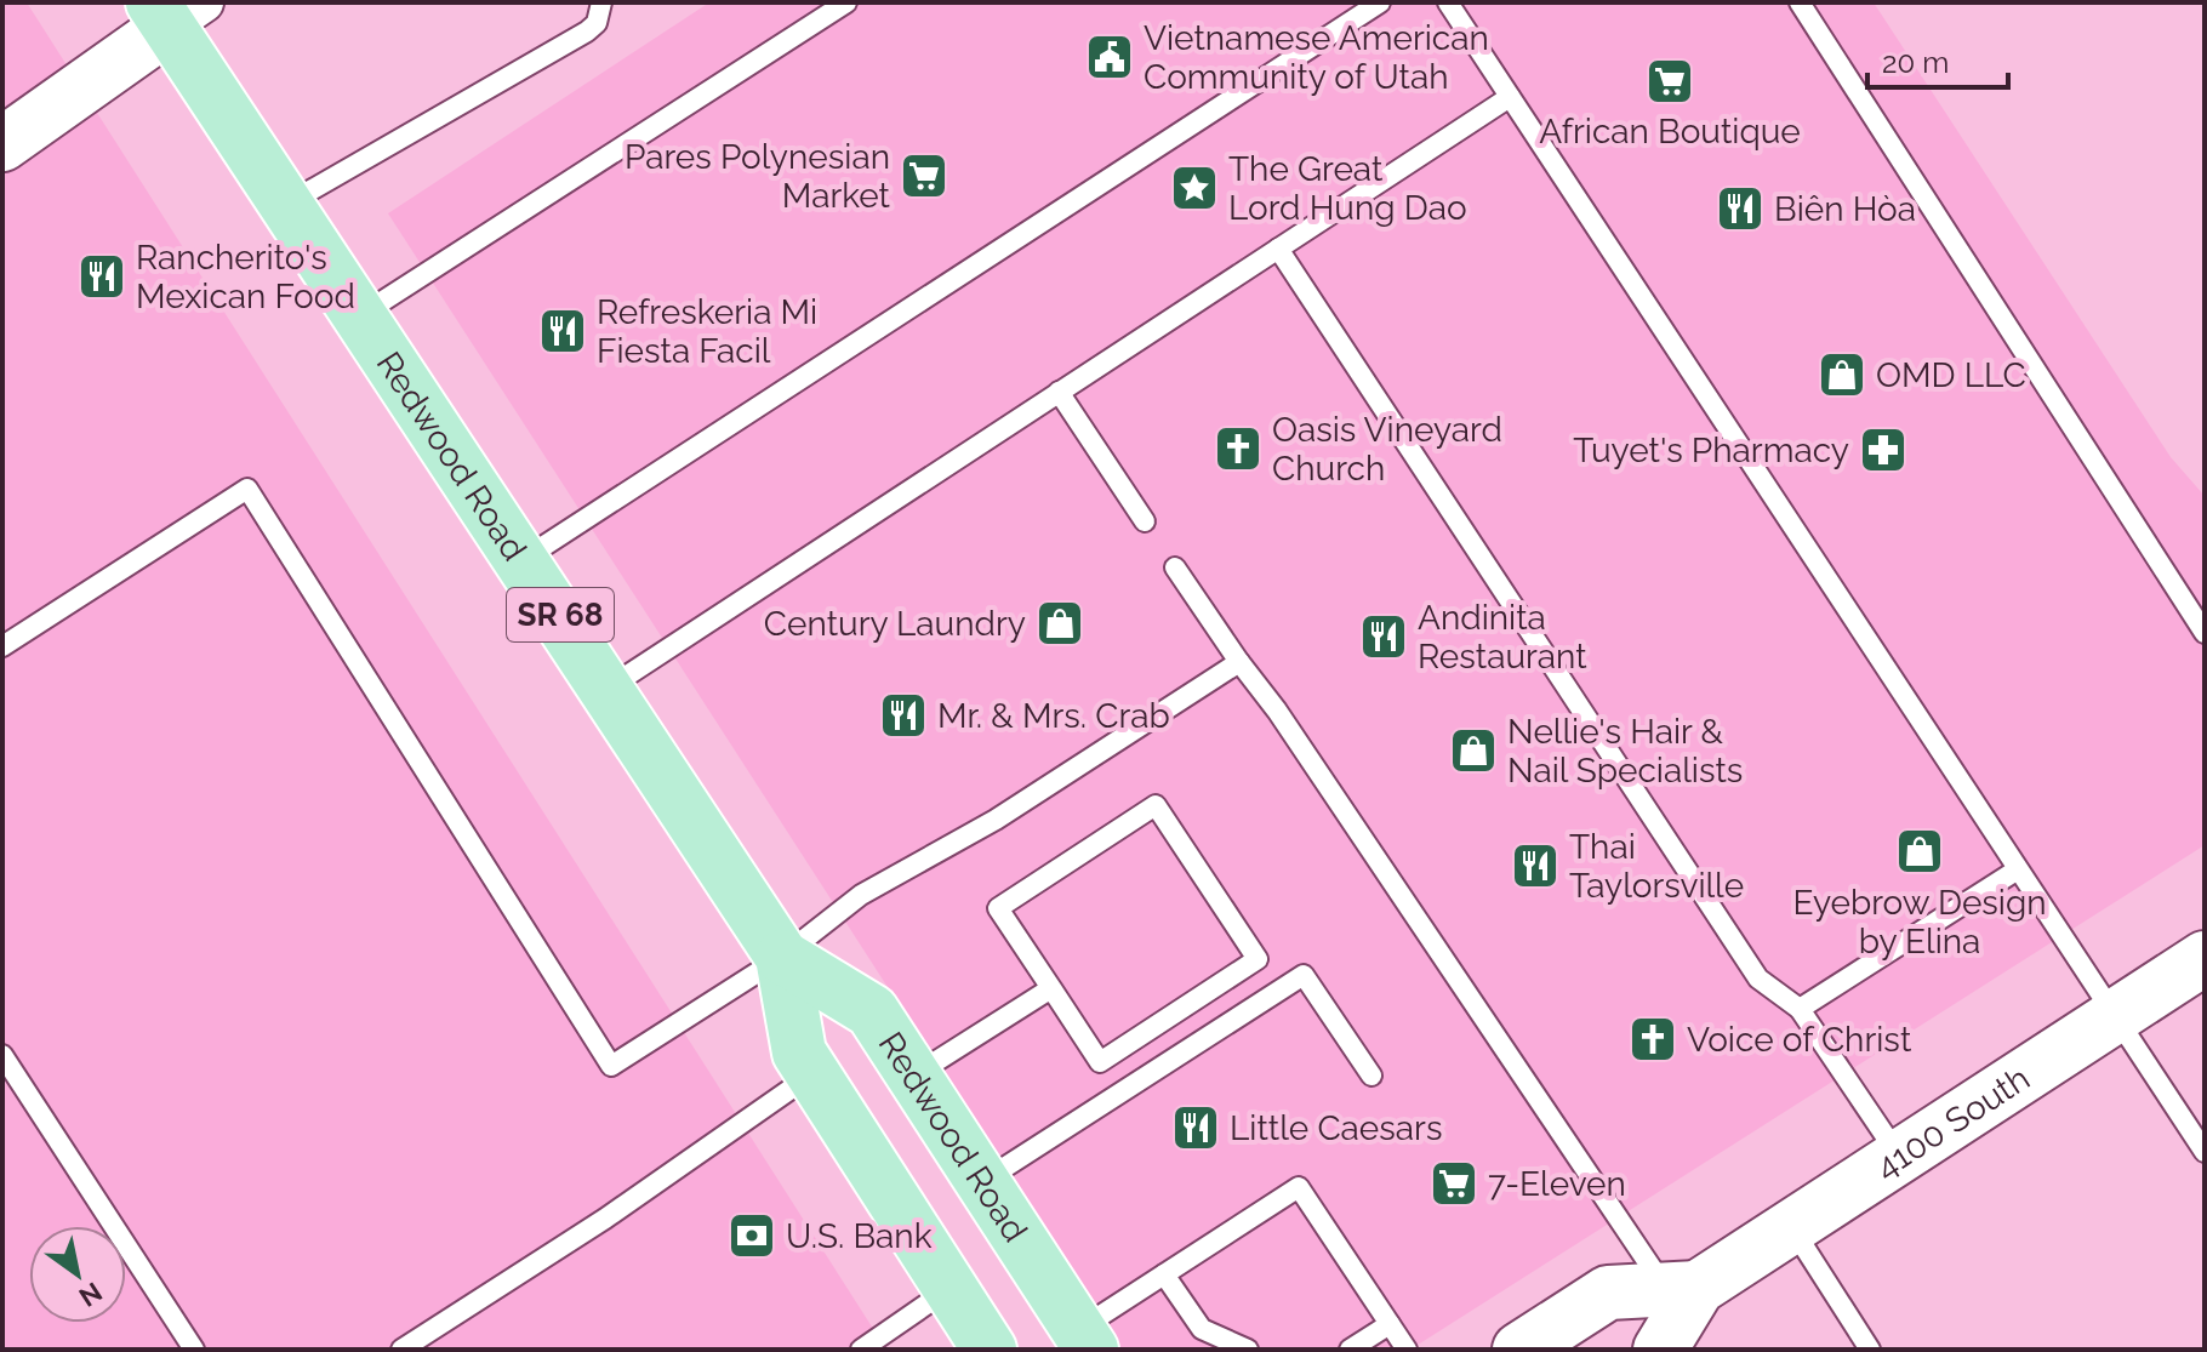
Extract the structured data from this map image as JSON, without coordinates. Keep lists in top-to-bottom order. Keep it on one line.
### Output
{"streets":{"main road":["Redwood Road","SR 68","4100 South"]},"places":{"public building":["Vietnamese American Community of Utah"],"supermarket":["African Boutique","Pares Polynesian Market","7-Eleven"],"place":["The Great Lord Hung Dao"],"restaurant":["Biên Hòa","Rancherito's Mexican Food","Refreskeria Mi Fiesta Facil","Andinita Restaurant","Mr. & Mrs. Crab","Thai Taylorsville","Little Caesars"],"shop":["OMD LLC","Century Laundry","Nellie's Hair & Nail Specialists","Eyebrow Design by Elina"],"church":["Oasis Vineyard Church","Voice of Christ"],"pharmacy":["Tuyet's Pharmacy"],"bank":["U.S. Bank"]},"scale_bar":"20 m","north":"bottom right"}
